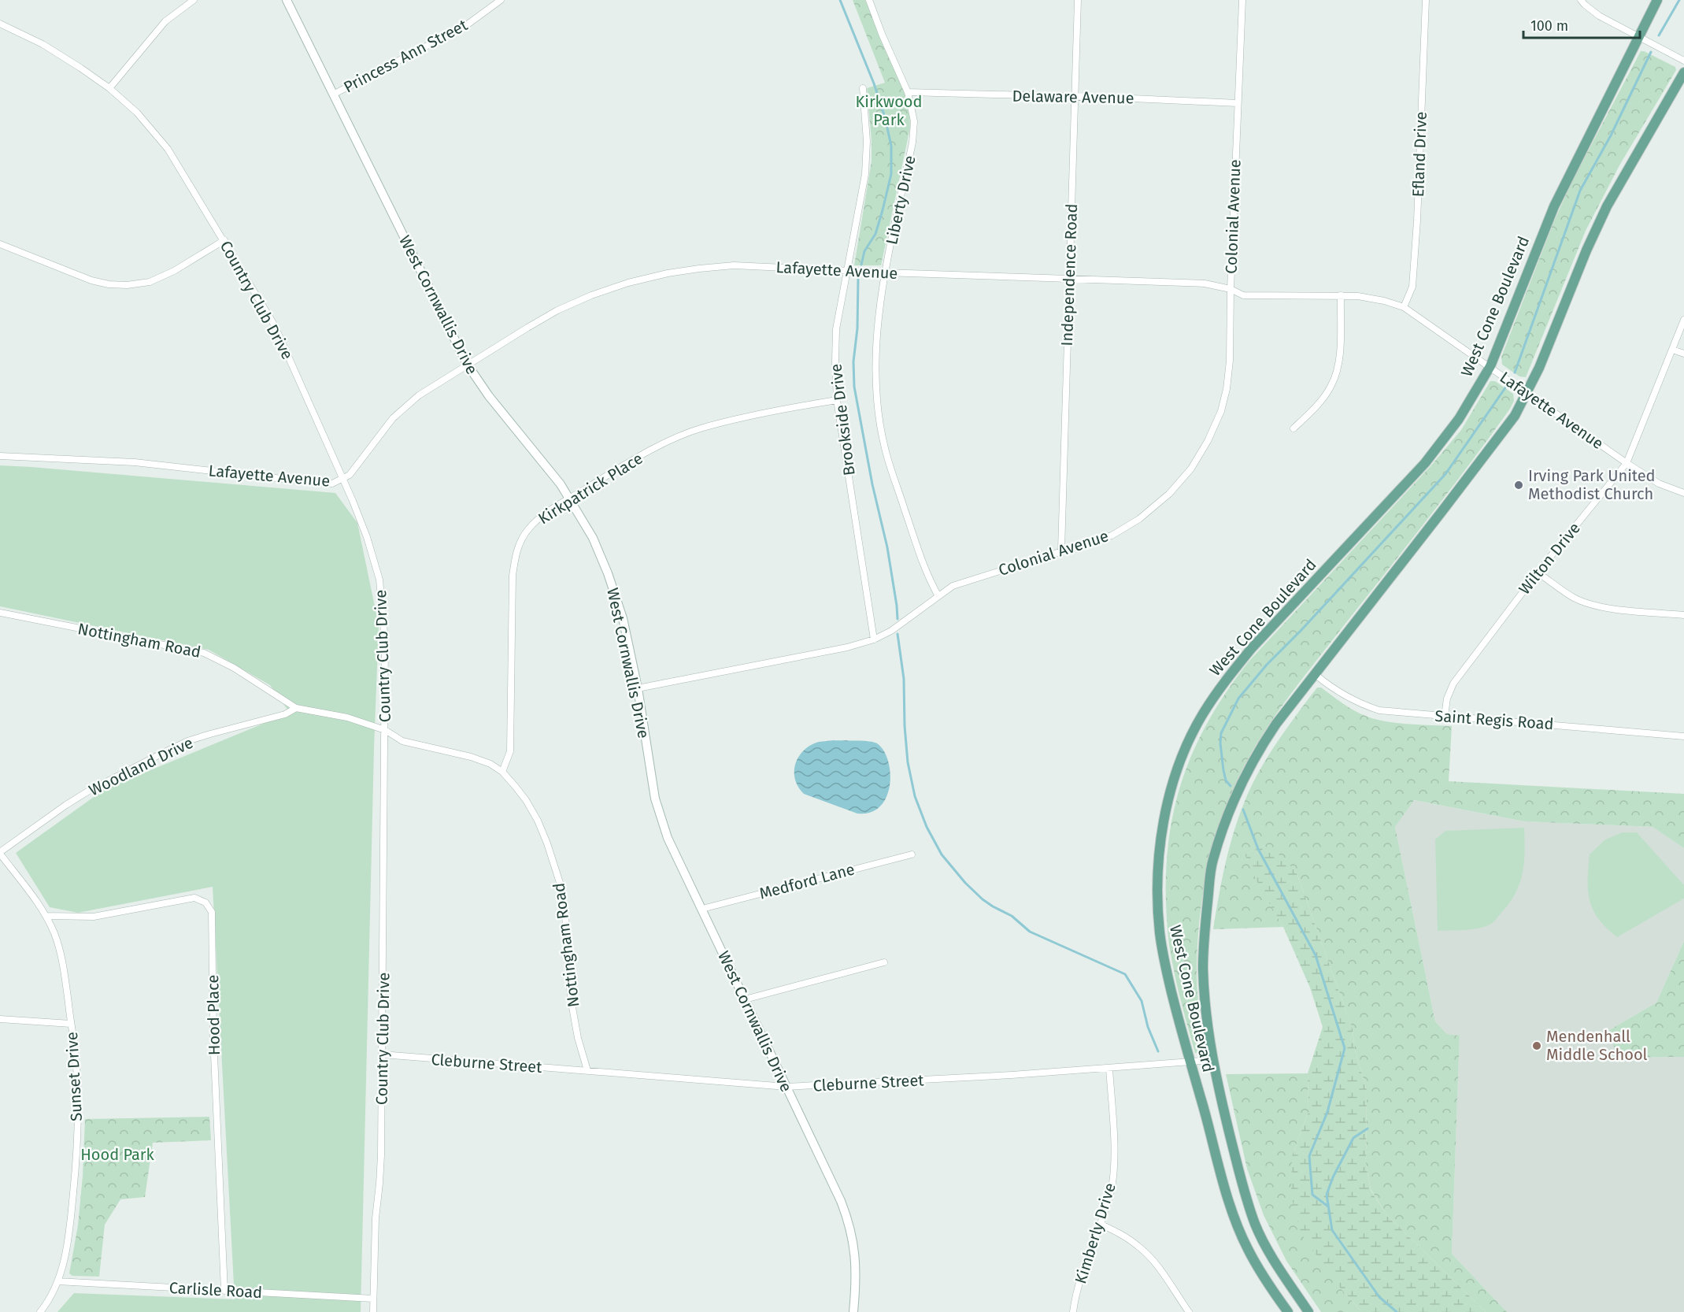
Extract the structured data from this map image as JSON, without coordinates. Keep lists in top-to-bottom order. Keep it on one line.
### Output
{"streets":{"main road":["West Cone Boulevard"],"street":["Princess Ann Street","Delaware Avenue","Efland Drive","Liberty Drive","Colonial Avenue","Lafayette Avenue","Independence Road","Country Club Drive","West Cornwallis Drive","Brookside Drive","Kirkpatrick Place","Wilton Drive","Nottingham Road","Saint Regis Road","Woodland Drive","Medford Lane","Hood Place","Cleburne Street","Sunset Drive","Kimberly Drive","Carlisle Road"]},"crossings":[["Princess Ann Street","West Cornwallis Drive"],["Delaware Avenue","Liberty Drive"],["Delaware Avenue","Colonial Avenue"],["Delaware Avenue","Independence Road"],["Efland Drive","Lafayette Avenue"],["Liberty Drive","Colonial Avenue"],["Liberty Drive","Lafayette Avenue"],["Colonial Avenue","Lafayette Avenue"],["Colonial Avenue","Independence Road"],["Colonial Avenue","West Cornwallis Drive"],["Colonial Avenue","Brookside Drive"],["Lafayette Avenue","Independence Road"],["Lafayette Avenue","Country Club Drive"],["Lafayette Avenue","West Cornwallis Drive"],["Lafayette Avenue","West Cone Boulevard"],["Lafayette Avenue","Brookside Drive"],["Lafayette Avenue","Wilton Drive"],["Country Club Drive","Nottingham Road"],["Country Club Drive","Cleburne Street"],["Country Club Drive","Carlisle Road"],["West Cornwallis Drive","Kirkpatrick Place"],["West Cornwallis Drive","Medford Lane"],["West Cornwallis Drive","Cleburne Street"],["West Cone Boulevard","Saint Regis Road"],["West Cone Boulevard","Cleburne Street"],["Brookside Drive","Kirkpatrick Place"],["Kirkpatrick Place","Nottingham Road"],["Wilton Drive","Saint Regis Road"],["Nottingham Road","Woodland Drive"],["Nottingham Road","Cleburne Street"],["Woodland Drive","Sunset Drive"],["Hood Place","Sunset Drive"],["Hood Place","Carlisle Road"],["Cleburne Street","Kimberly Drive"],["Sunset Drive","Carlisle Road"]],"parks":["Kirkwood Park","Hood Park"],"places":["Irving Park United Methodist Church","Mendenhall Middle School"],"scale_bar":"100 m"}
